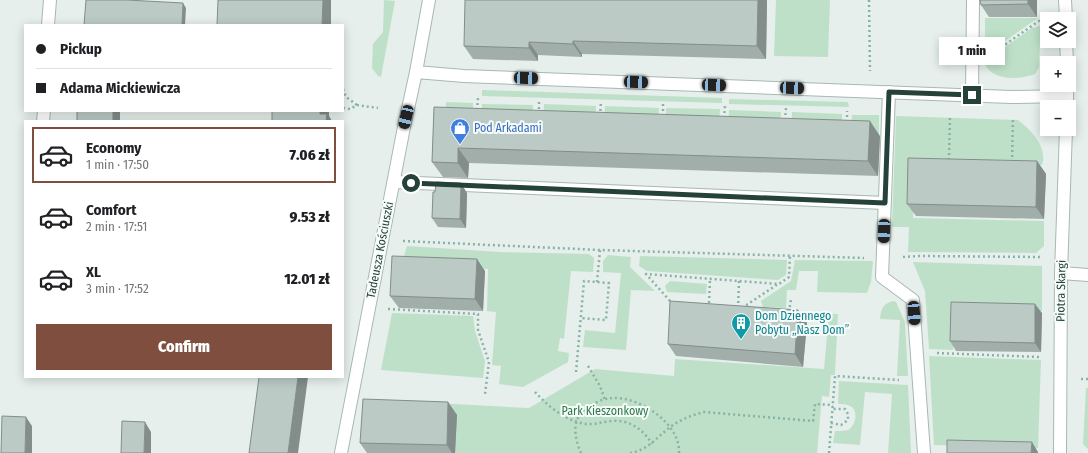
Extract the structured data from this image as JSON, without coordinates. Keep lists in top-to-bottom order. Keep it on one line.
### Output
{"streets":{"street":["Tadeusza Kościuszki","Piotra Skargi"]},"parks":["Park Kieszonkowy"],"places":{"shop":["Pod Arkadami"],"building":["Dom Dziennego Pobytu „Nasz Dom”"]},"page":{"map_buttons":["+","−"],"banner":["Pickup","Adama Mickiewicza"],"bubble":"1 min","list":[{"name":"Economy","note":"1 min · 17:50","value":"7.06 zł"},{"name":"Comfort","note":"2 min · 17:51","value":"9.53 zł"},{"name":"XL","note":"3 min · 17:52","value":"12.01 zł"}],"buttons":"Confirm"}}
